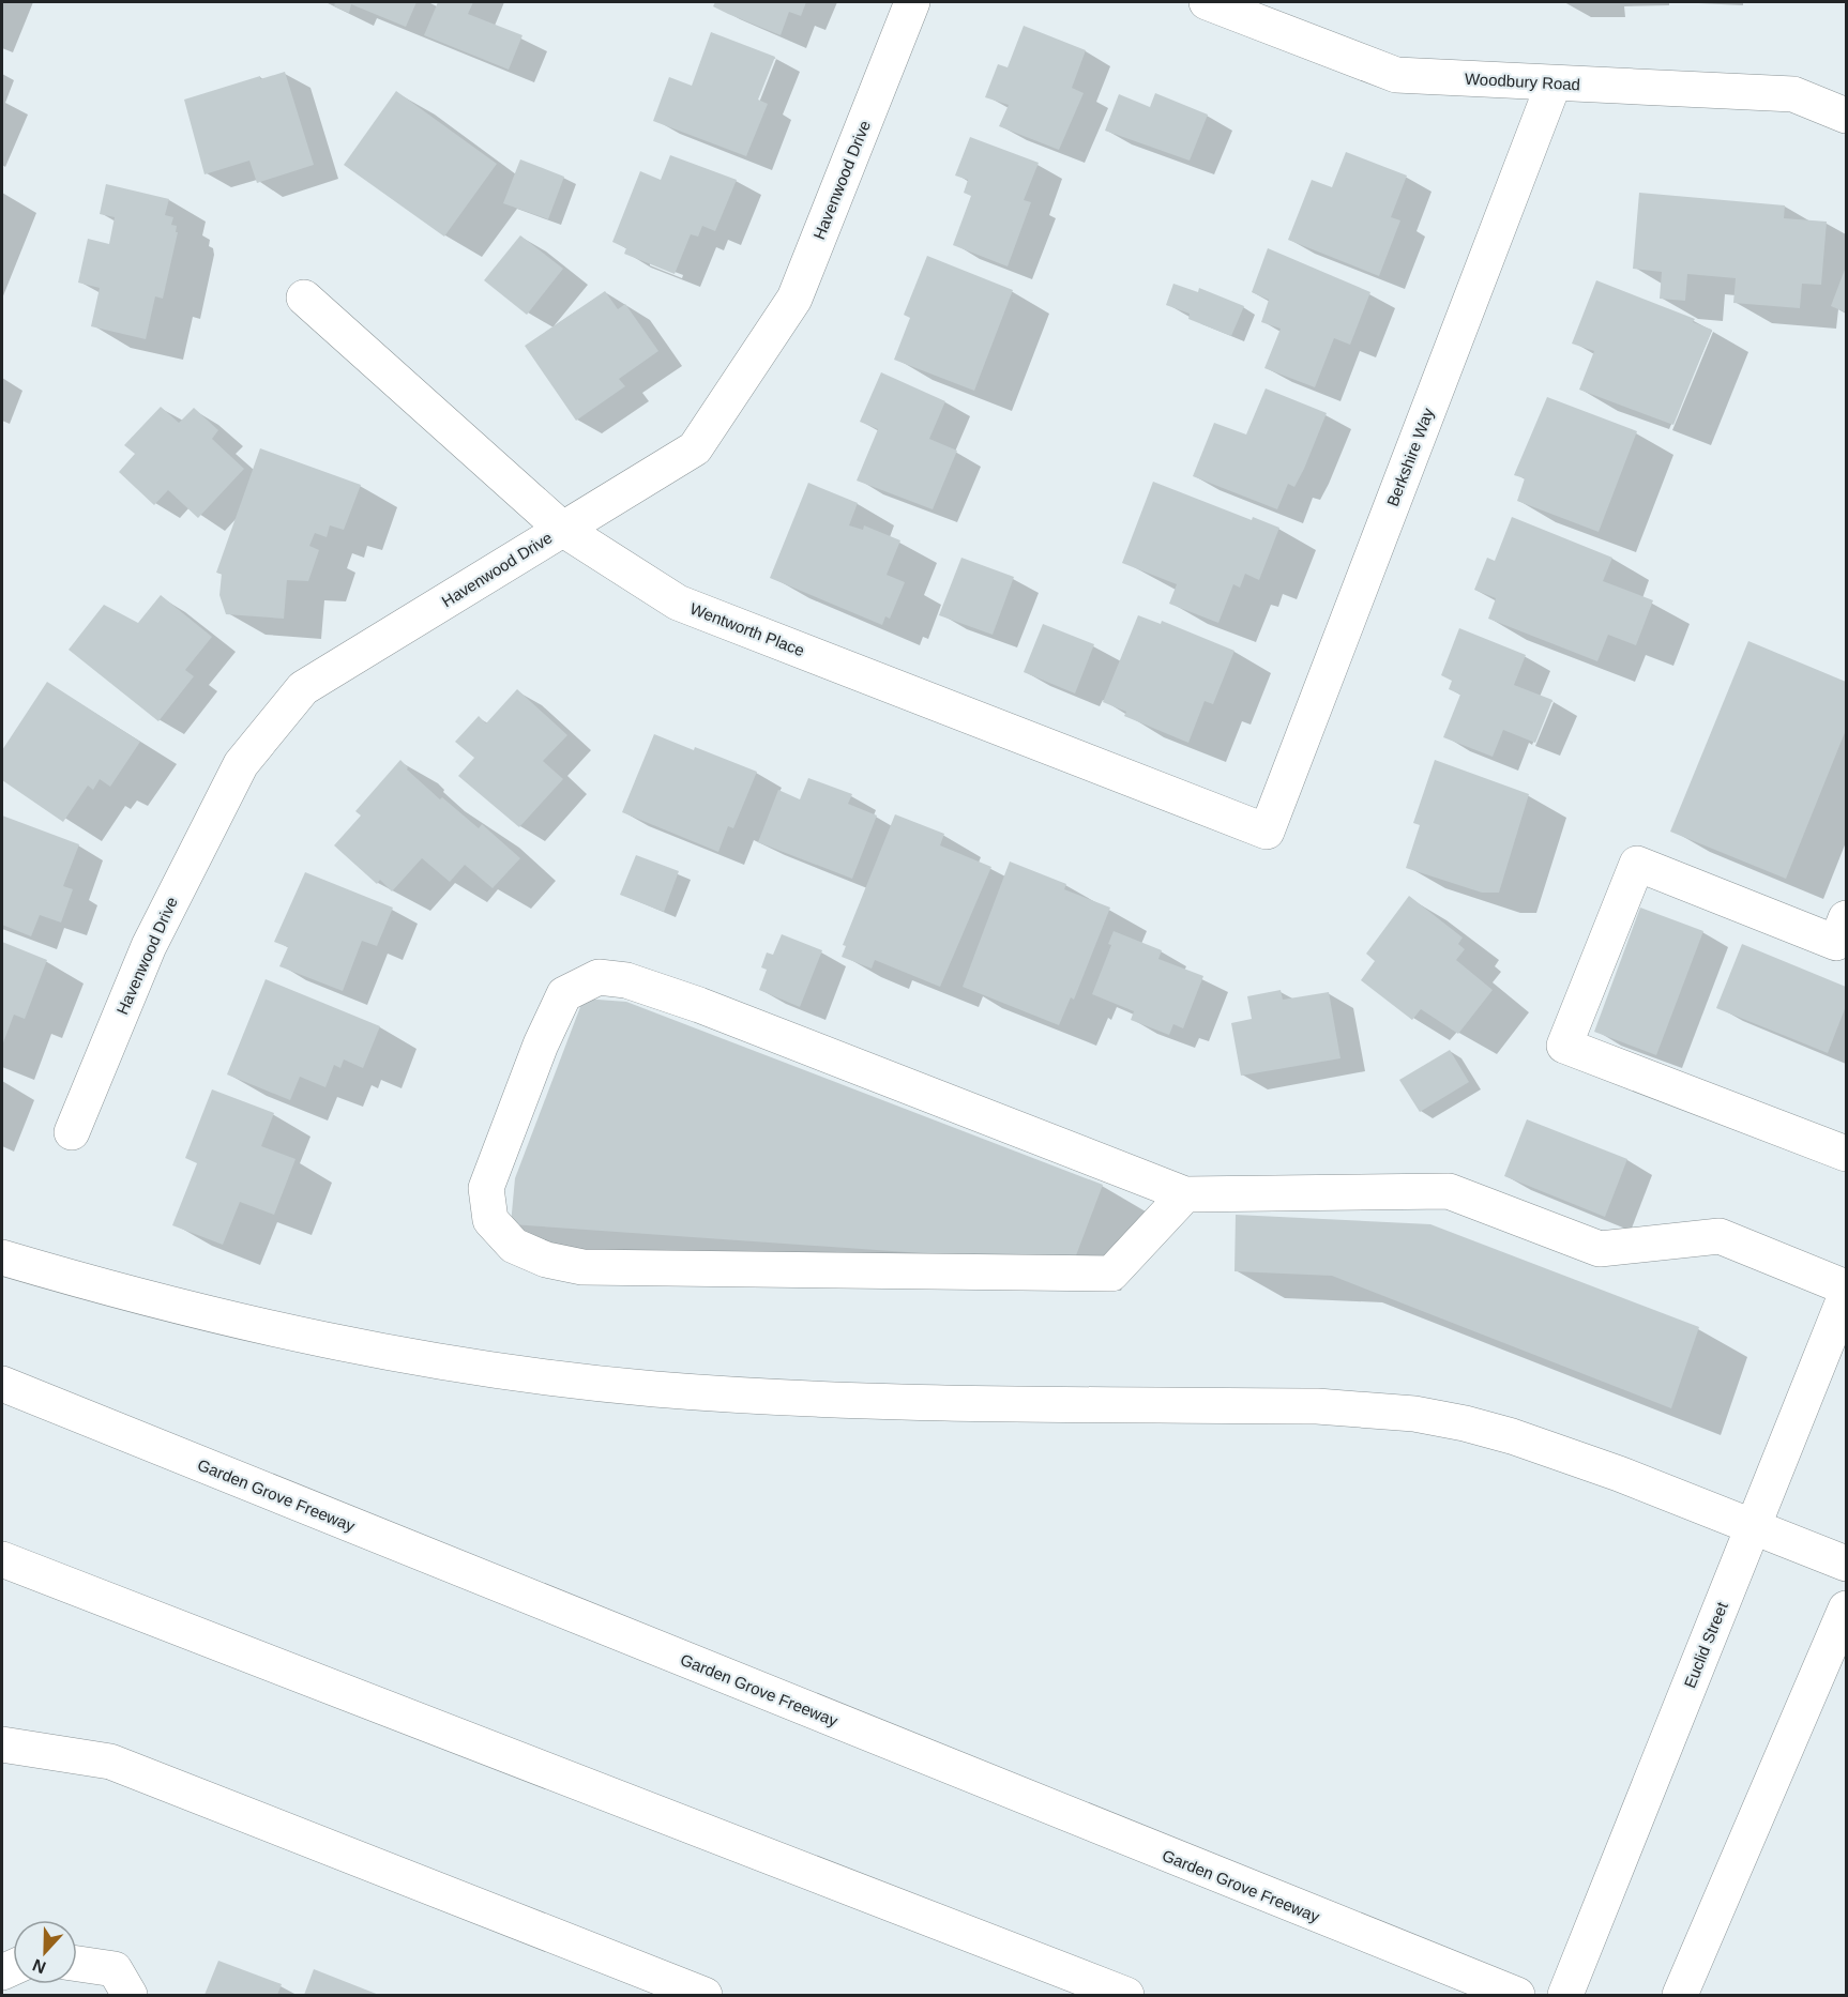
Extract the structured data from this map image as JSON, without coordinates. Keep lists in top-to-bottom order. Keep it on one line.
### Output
{"streets":{"main road":["Woodbury Road","Havenwood Drive","Berkshire Way","Wentworth Place","Garden Grove Freeway","Euclid Street"]},"crossings":[["Woodbury Road","Berkshire Way"],["Havenwood Drive","Wentworth Place"],["Berkshire Way","Wentworth Place"]],"north":"bottom"}
